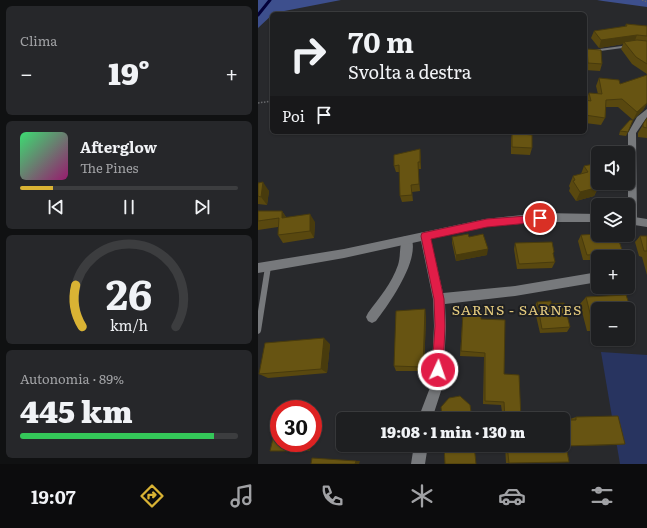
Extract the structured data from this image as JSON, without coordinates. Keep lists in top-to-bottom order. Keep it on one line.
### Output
{"districts":["SARNS - SARNES"],"page":{"tile":["Clima",["Autonomia · 89%","445 km"]],"turn":["70 m","Svolta a destra"],"heat":["−","19°","+"],"then":"Poi","song":["Afterglow","The Pines"],"map_buttons":["+","−"],"limit":"30","trip":"19:08 · 1 min · 130 m","tabs":"19:07","gauge":["26","km/h"]}}
